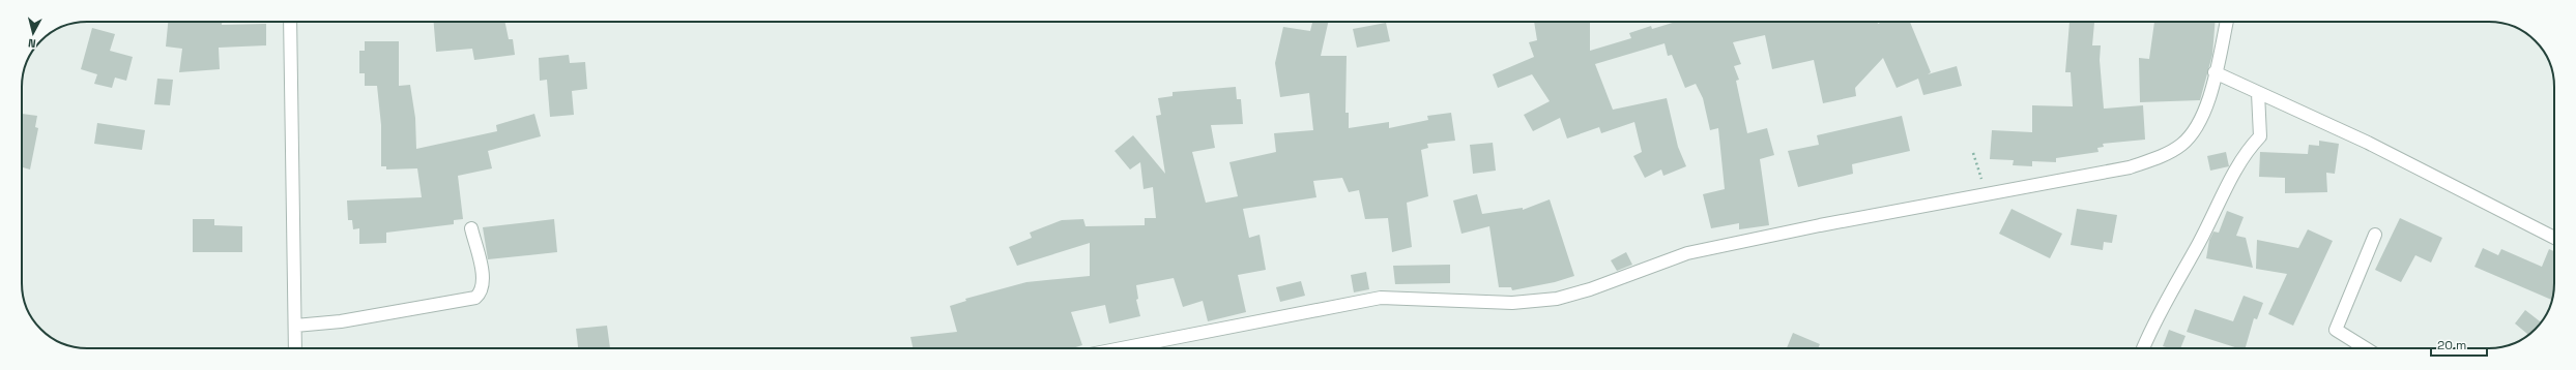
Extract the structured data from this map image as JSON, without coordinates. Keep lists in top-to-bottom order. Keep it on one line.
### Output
{"scale_bar":"20 m","north":"bottom"}
